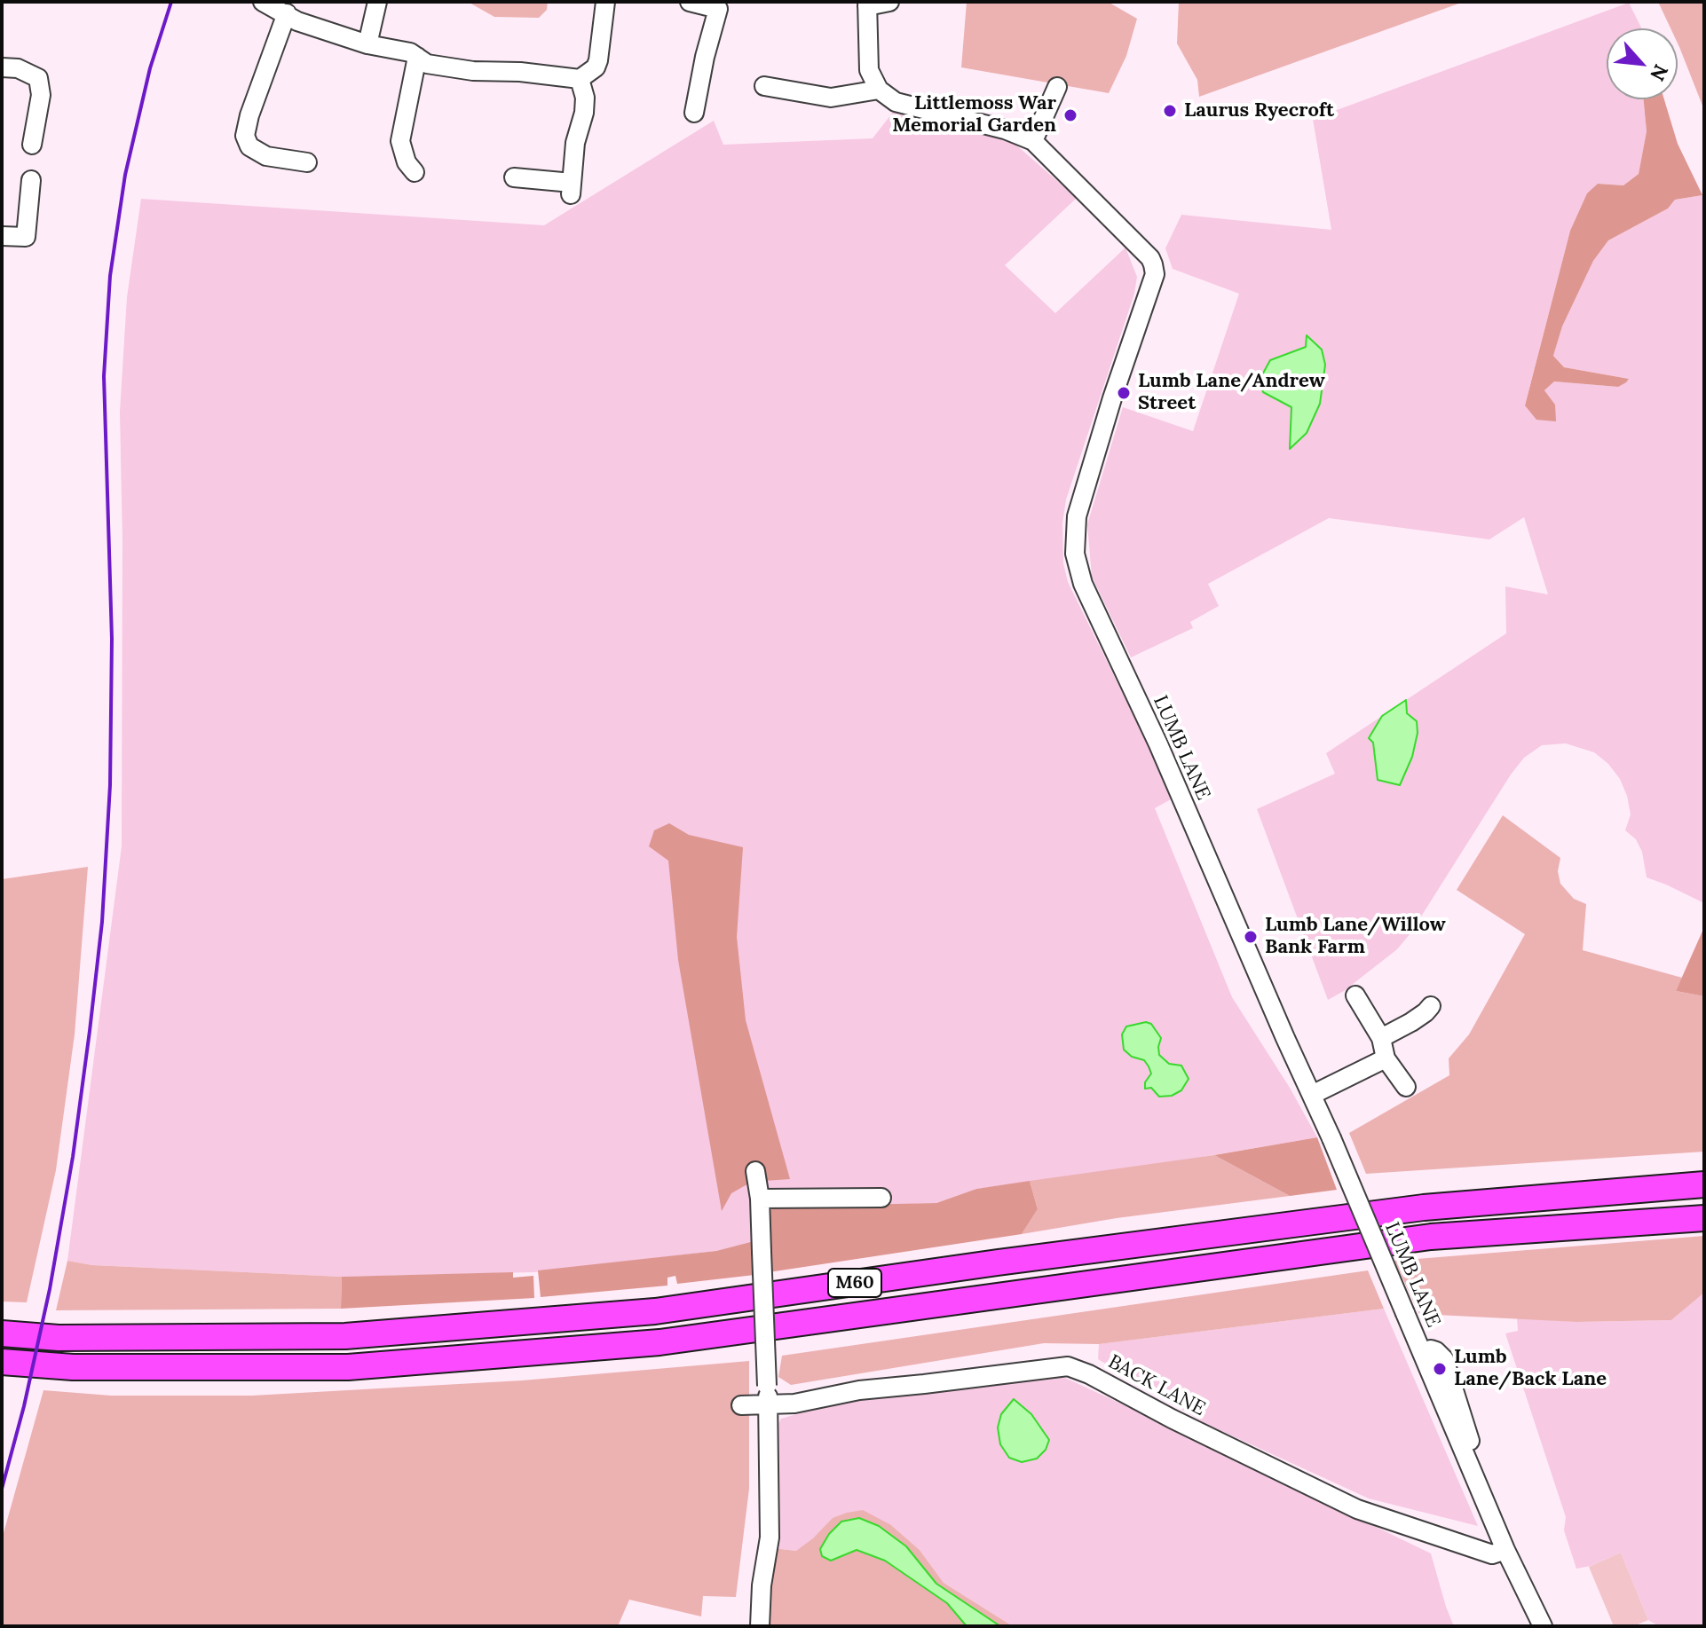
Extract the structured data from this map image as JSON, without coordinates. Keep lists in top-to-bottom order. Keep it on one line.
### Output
{"streets":{"highway":["M60"],"street":["LUMB LANE","BACK LANE"]},"crossings":[["LUMB LANE","BACK LANE"]],"places":["Laurus Ryecroft","Littlemoss War Memorial Garden","Lumb Lane/Andrew Street","Lumb Lane/Willow Bank Farm","Lumb Lane/Back Lane"],"north":"bottom right"}
